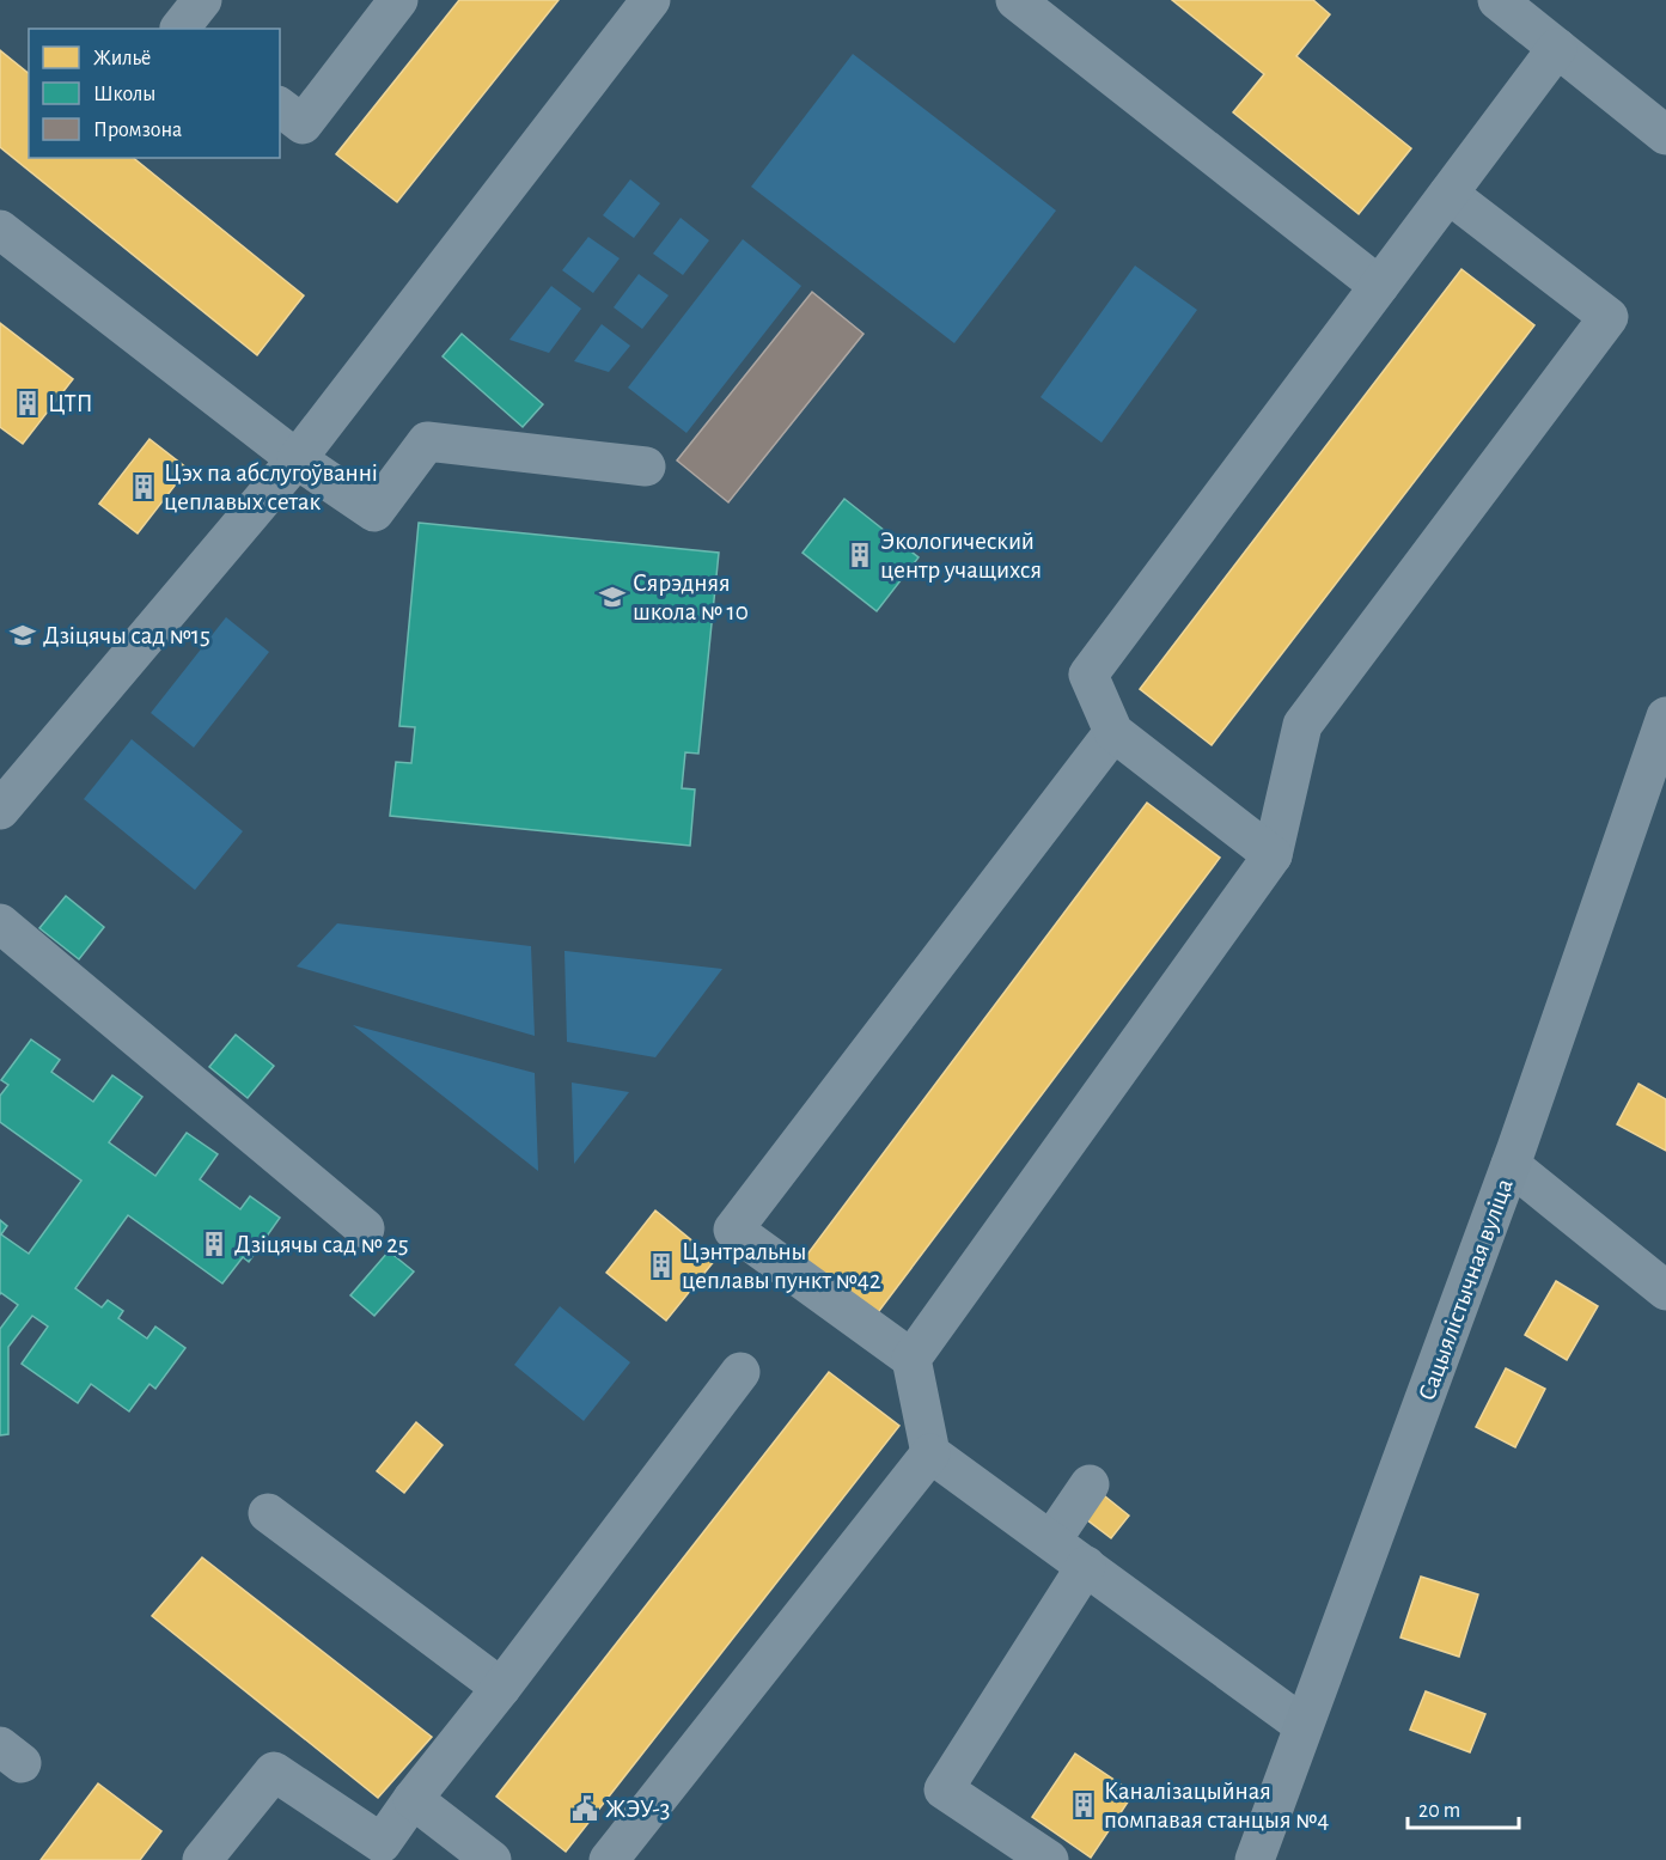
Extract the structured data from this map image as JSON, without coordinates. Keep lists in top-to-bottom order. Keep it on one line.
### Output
{"streets":{"main road":["Сацыялістычная вуліца"]},"places":{"building":["ЦТП","Цэх па абслугоўванні цеплавых сетак","Экологический центр учащихся","Дзіцячы сад № 25","Цэнтральны цеплавы пункт №42","Каналізацыйная помпавая станцыя №4"],"school or university":["Сярэдняя школа № 10","Дзіцячы сад №15"],"public building":["ЖЭУ-3"]},"legend":["Жильё","Школы","Промзона"],"scale_bar":"20 m"}
